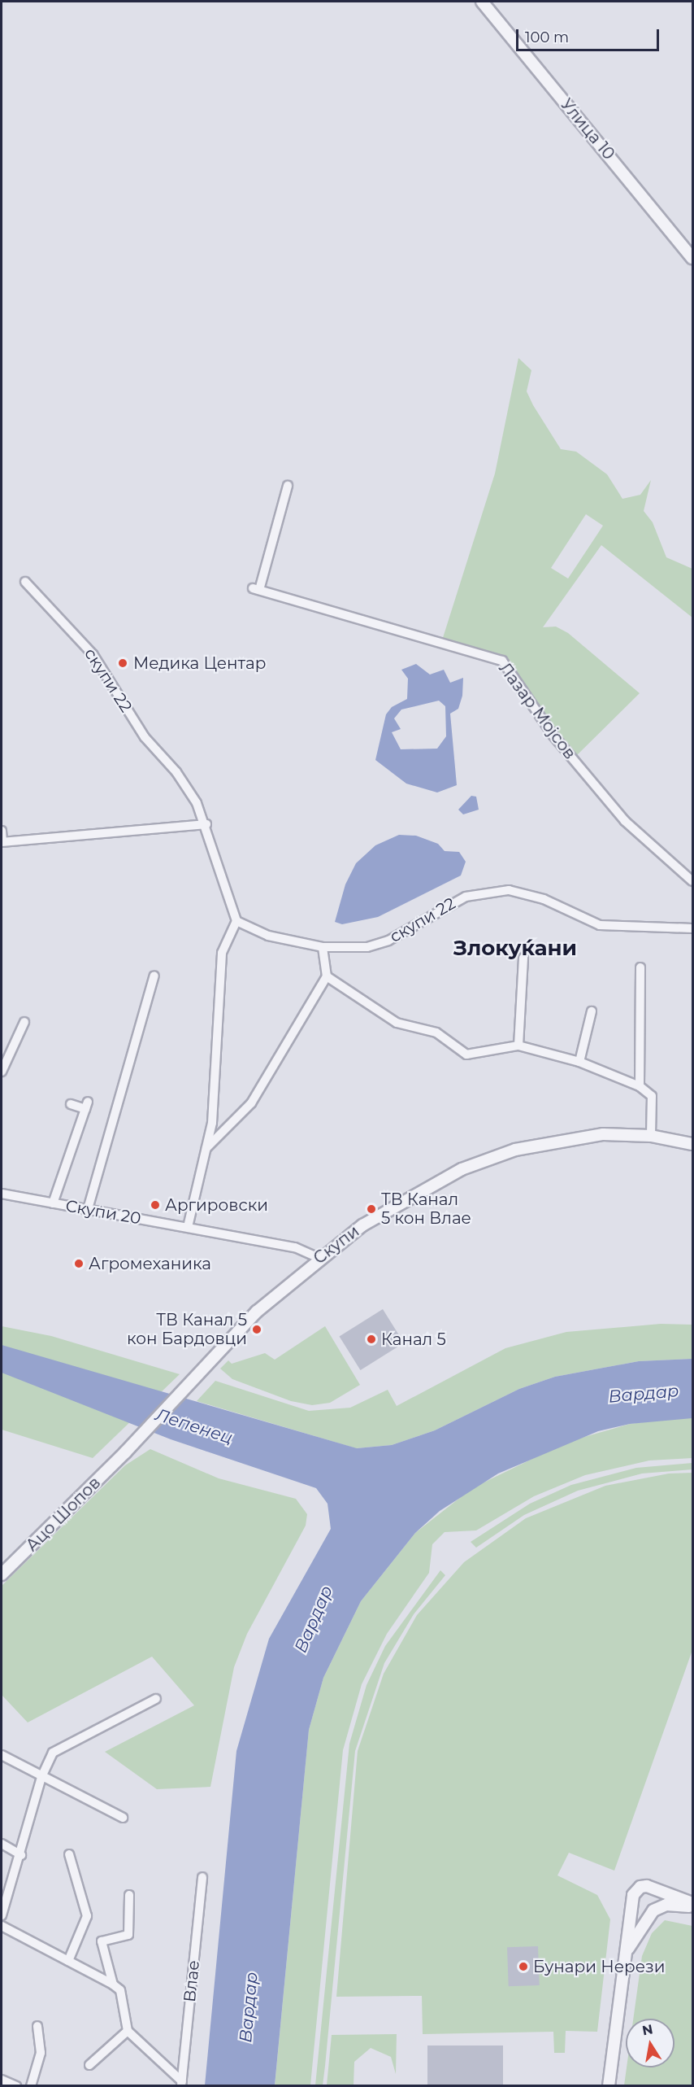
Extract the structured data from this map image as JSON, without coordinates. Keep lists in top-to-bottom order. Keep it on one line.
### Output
{"streets":{"street":["Улица 10","скупи 22","Лазар Мојсов","Скупи 20","Скупи","Ацо Шопов","Влае"]},"crossings":[["Скупи 20","Скупи"],["Скупи","Ацо Шопов"]],"districts":["Злокуќани"],"water":["Вардар","Лепенец"],"places":["Медика Центар","Аргировски","ТВ Канал 5 кон Влае","Агромеханика","ТВ Канал 5 кон Бардовци","Канал 5","Бунари Нерези"],"scale_bar":"100 m","north":"top"}
